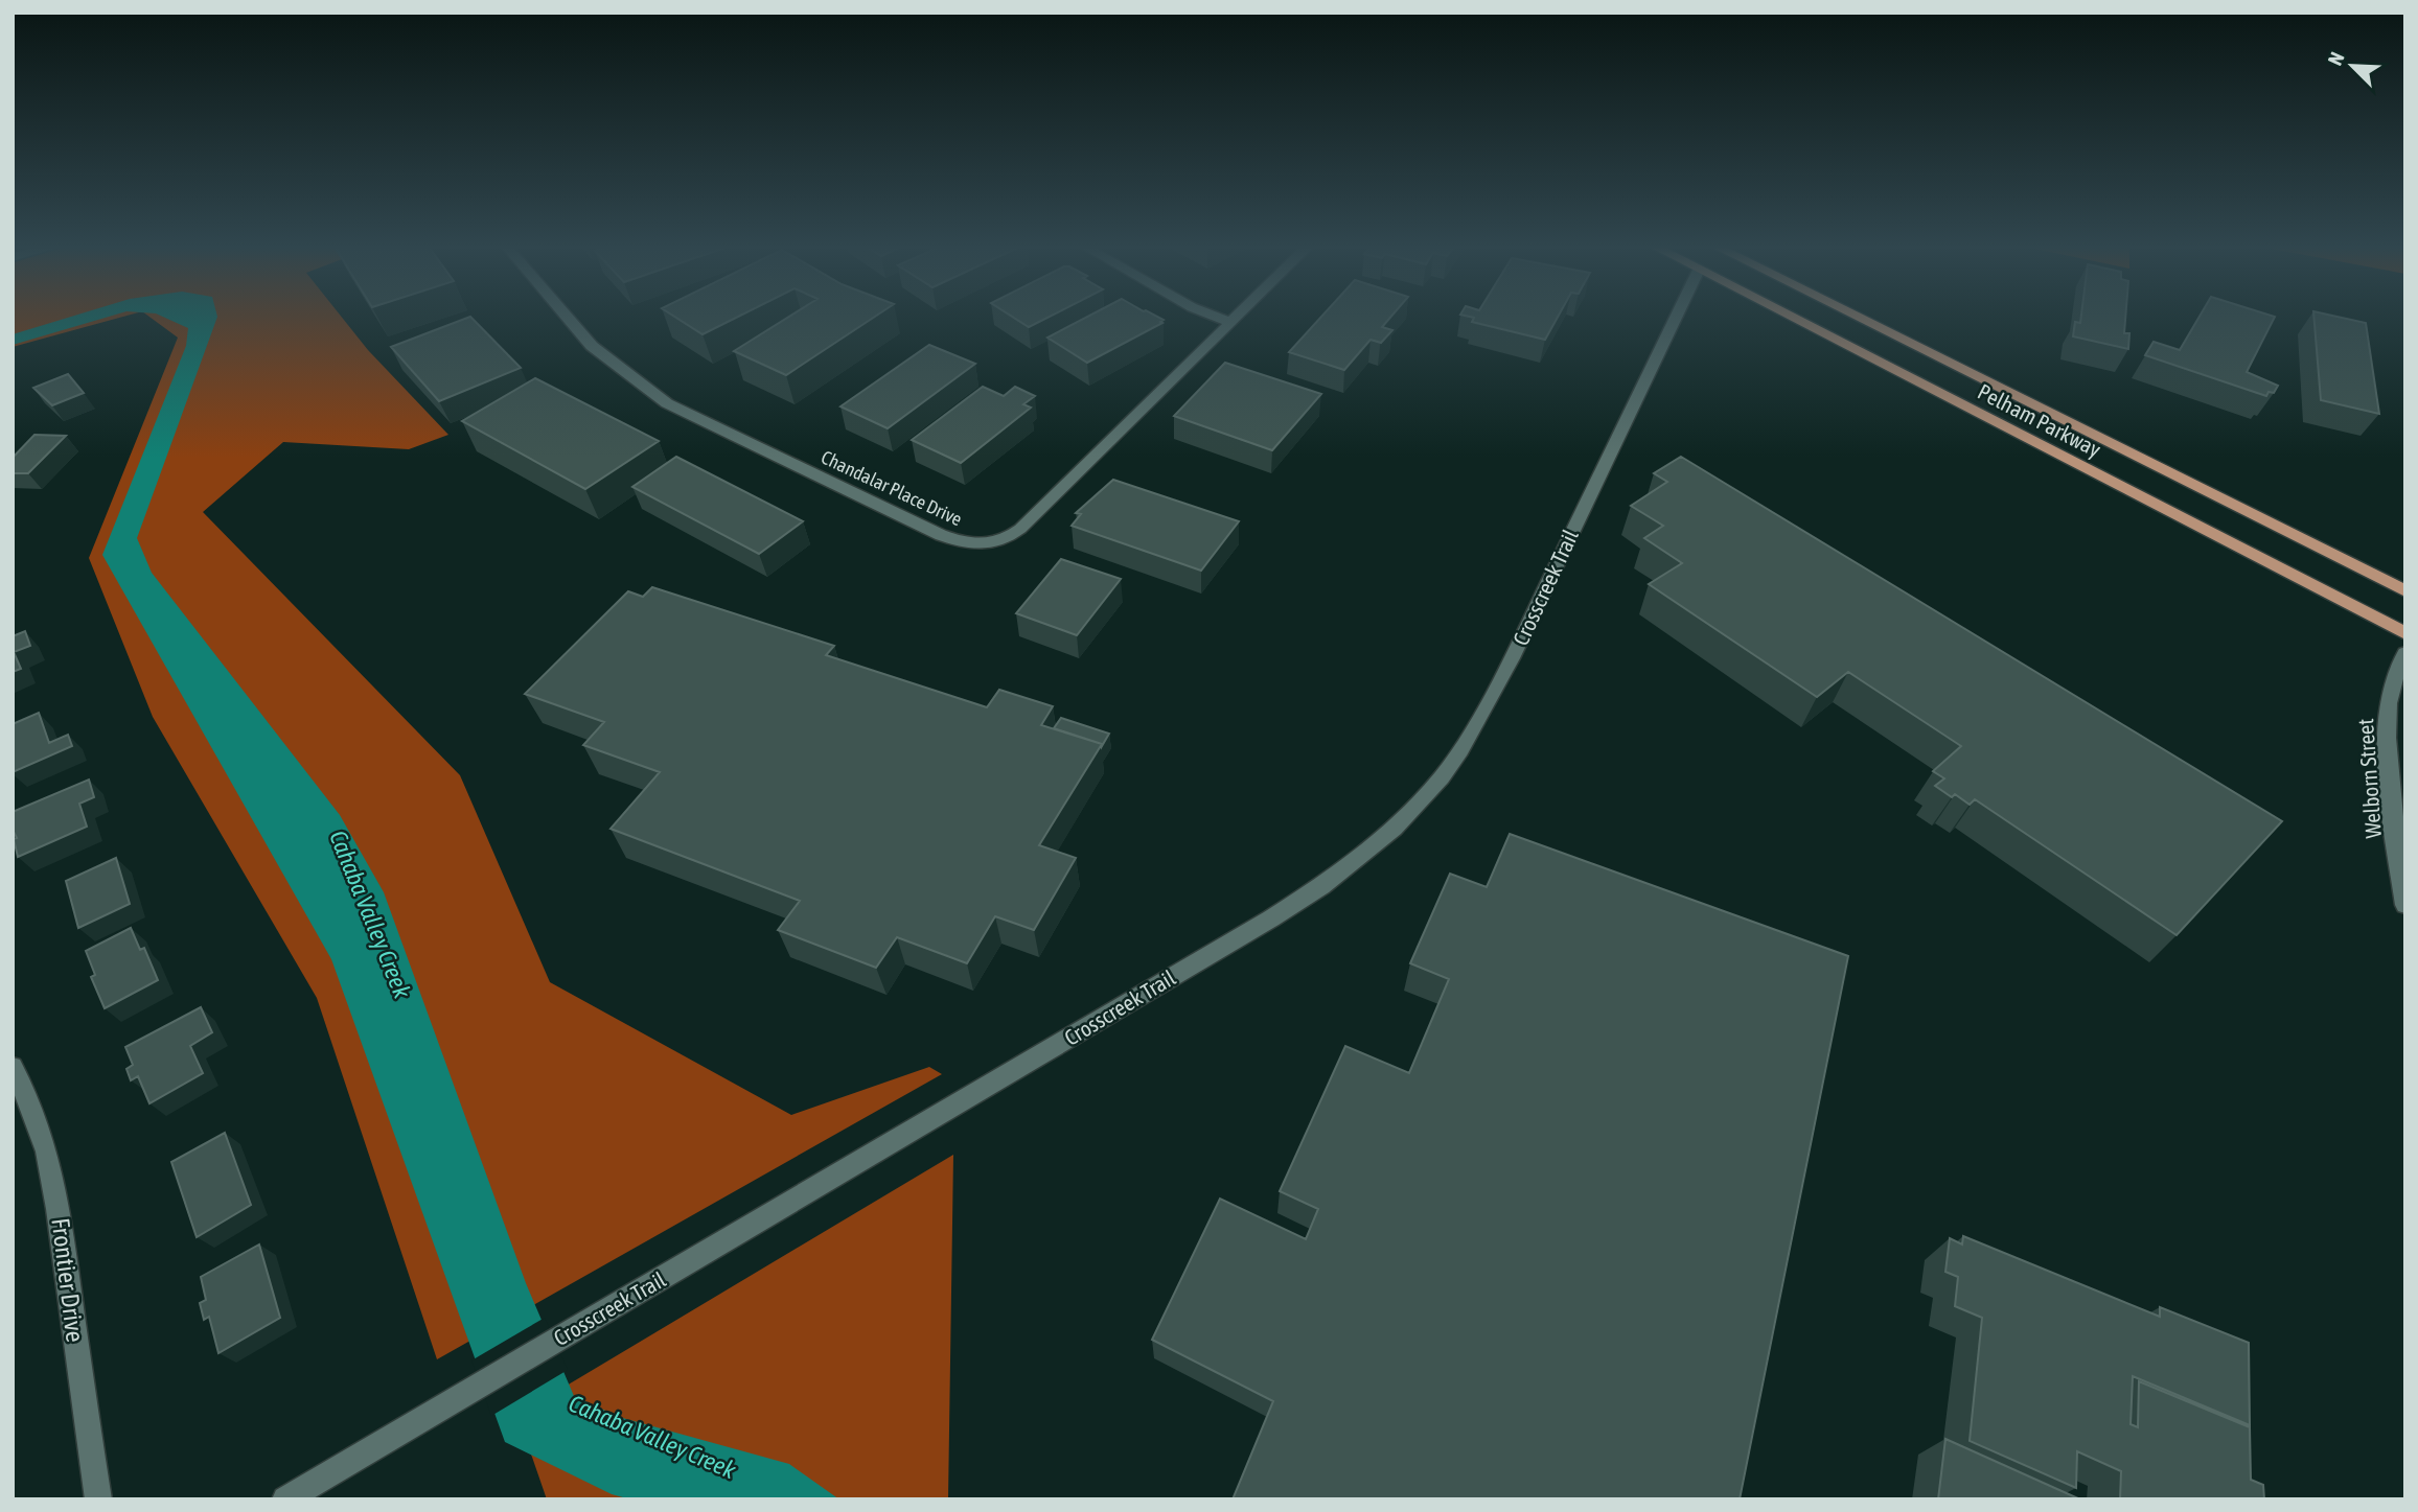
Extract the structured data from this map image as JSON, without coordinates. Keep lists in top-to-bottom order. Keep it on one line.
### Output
{"streets":{"main road":["Pelham Parkway"],"street":["Chandalar Place Drive","Crosscreek Trail","Welborn Street","Frontier Drive"]},"water":["Cahaba Valley Creek"],"north":"top left"}
